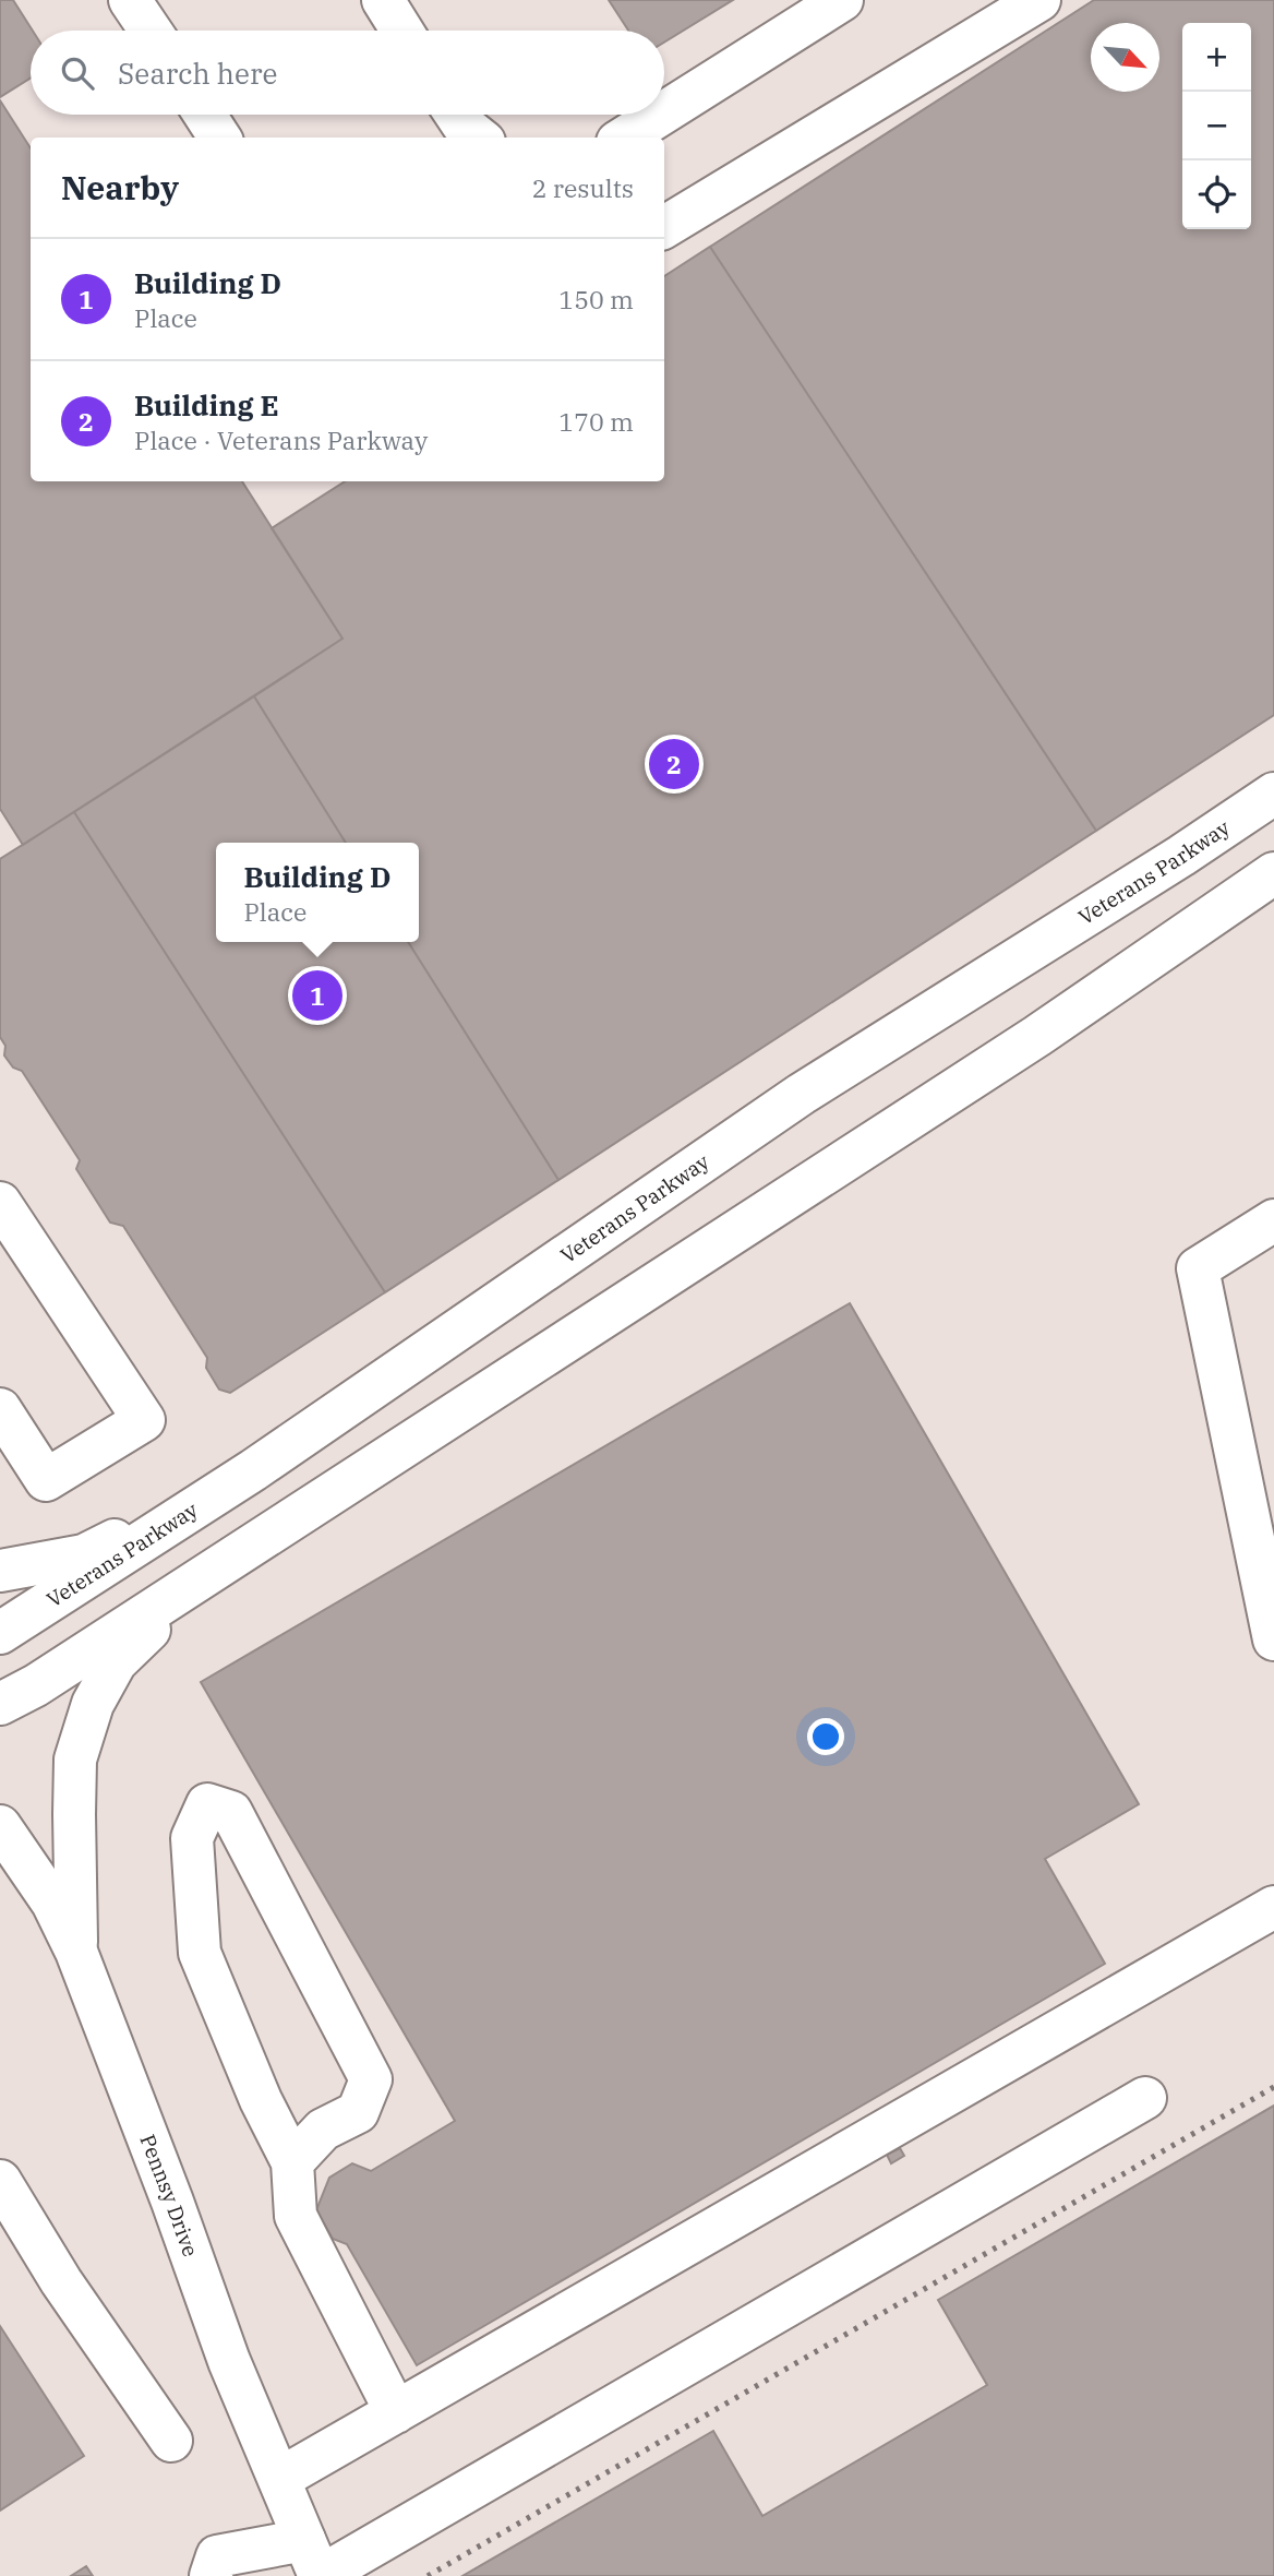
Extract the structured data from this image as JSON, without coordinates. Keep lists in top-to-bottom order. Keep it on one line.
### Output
{"streets":{"main road":["Veterans Parkway","Pennsy Drive"]},"north":"bottom right","page":{"map_buttons":["+","−"],"search":"Search here","heading":["Nearby","2 results"],"list":[{"mark":"1","name":"Building D","note":"Place","value":"150 m"},{"mark":"2","name":"Building E","note":"Place · Veterans Parkway","value":"170 m"}],"pins":["2","1"],"popup":["Building D","Place"]}}
